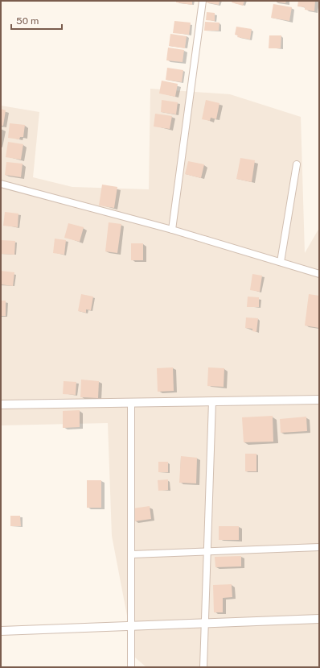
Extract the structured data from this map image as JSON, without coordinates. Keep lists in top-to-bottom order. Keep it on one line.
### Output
{"scale_bar":"50 m"}
